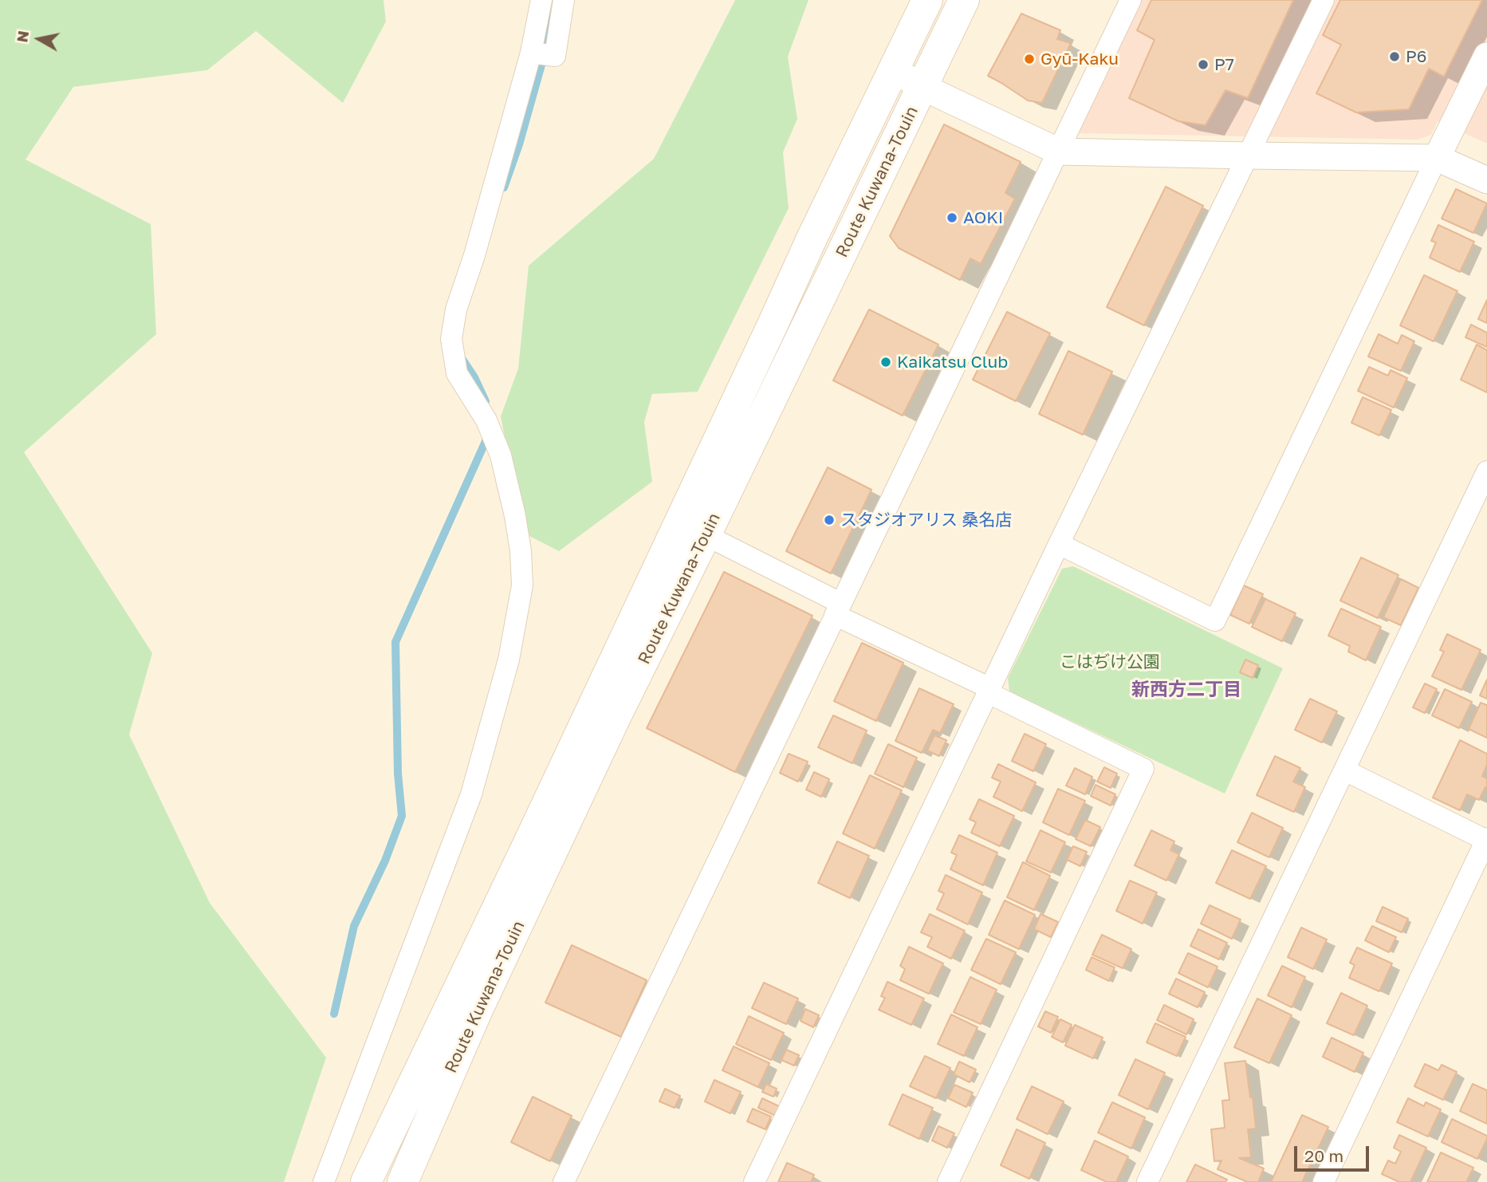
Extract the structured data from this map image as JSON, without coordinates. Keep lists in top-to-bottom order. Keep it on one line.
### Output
{"streets":{"main road":["Route Kuwana-Touin"]},"districts":["新西方二丁目"],"parks":["こはぢけ公園"],"places":["P6","Gyū-Kaku","P7","AOKI","Kaikatsu Club","スタジオアリス 桑名店"],"scale_bar":"20 m","north":"left"}
